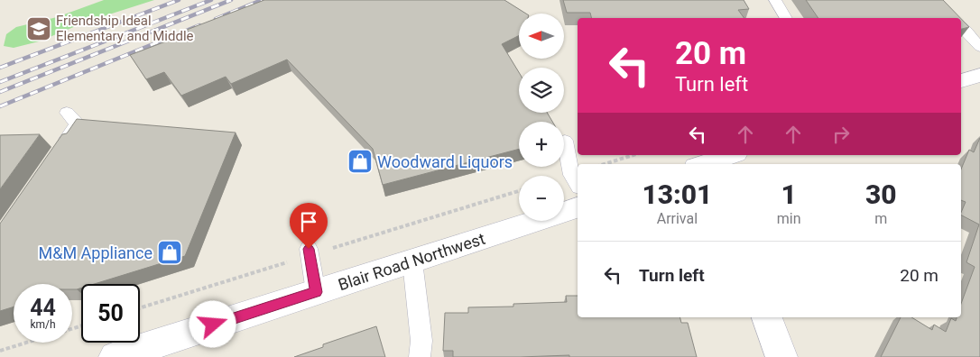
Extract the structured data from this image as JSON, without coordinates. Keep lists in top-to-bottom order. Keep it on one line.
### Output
{"streets":{"main road":["Blair Road Northwest"]},"places":{"school or university":["Friendship Ideal Elementary and Middle"],"shop":["Woodward Liquors","M&M Appliance"]},"north":"left","page":{"map_buttons":["+","−"],"turn":["20 m","Turn left"],"eta":["13:01","Arrival","1","min","30","m"],"list":[{"name":"Turn left","value":"20 m"}],"speed":"44 km/h","limit":"50"}}
